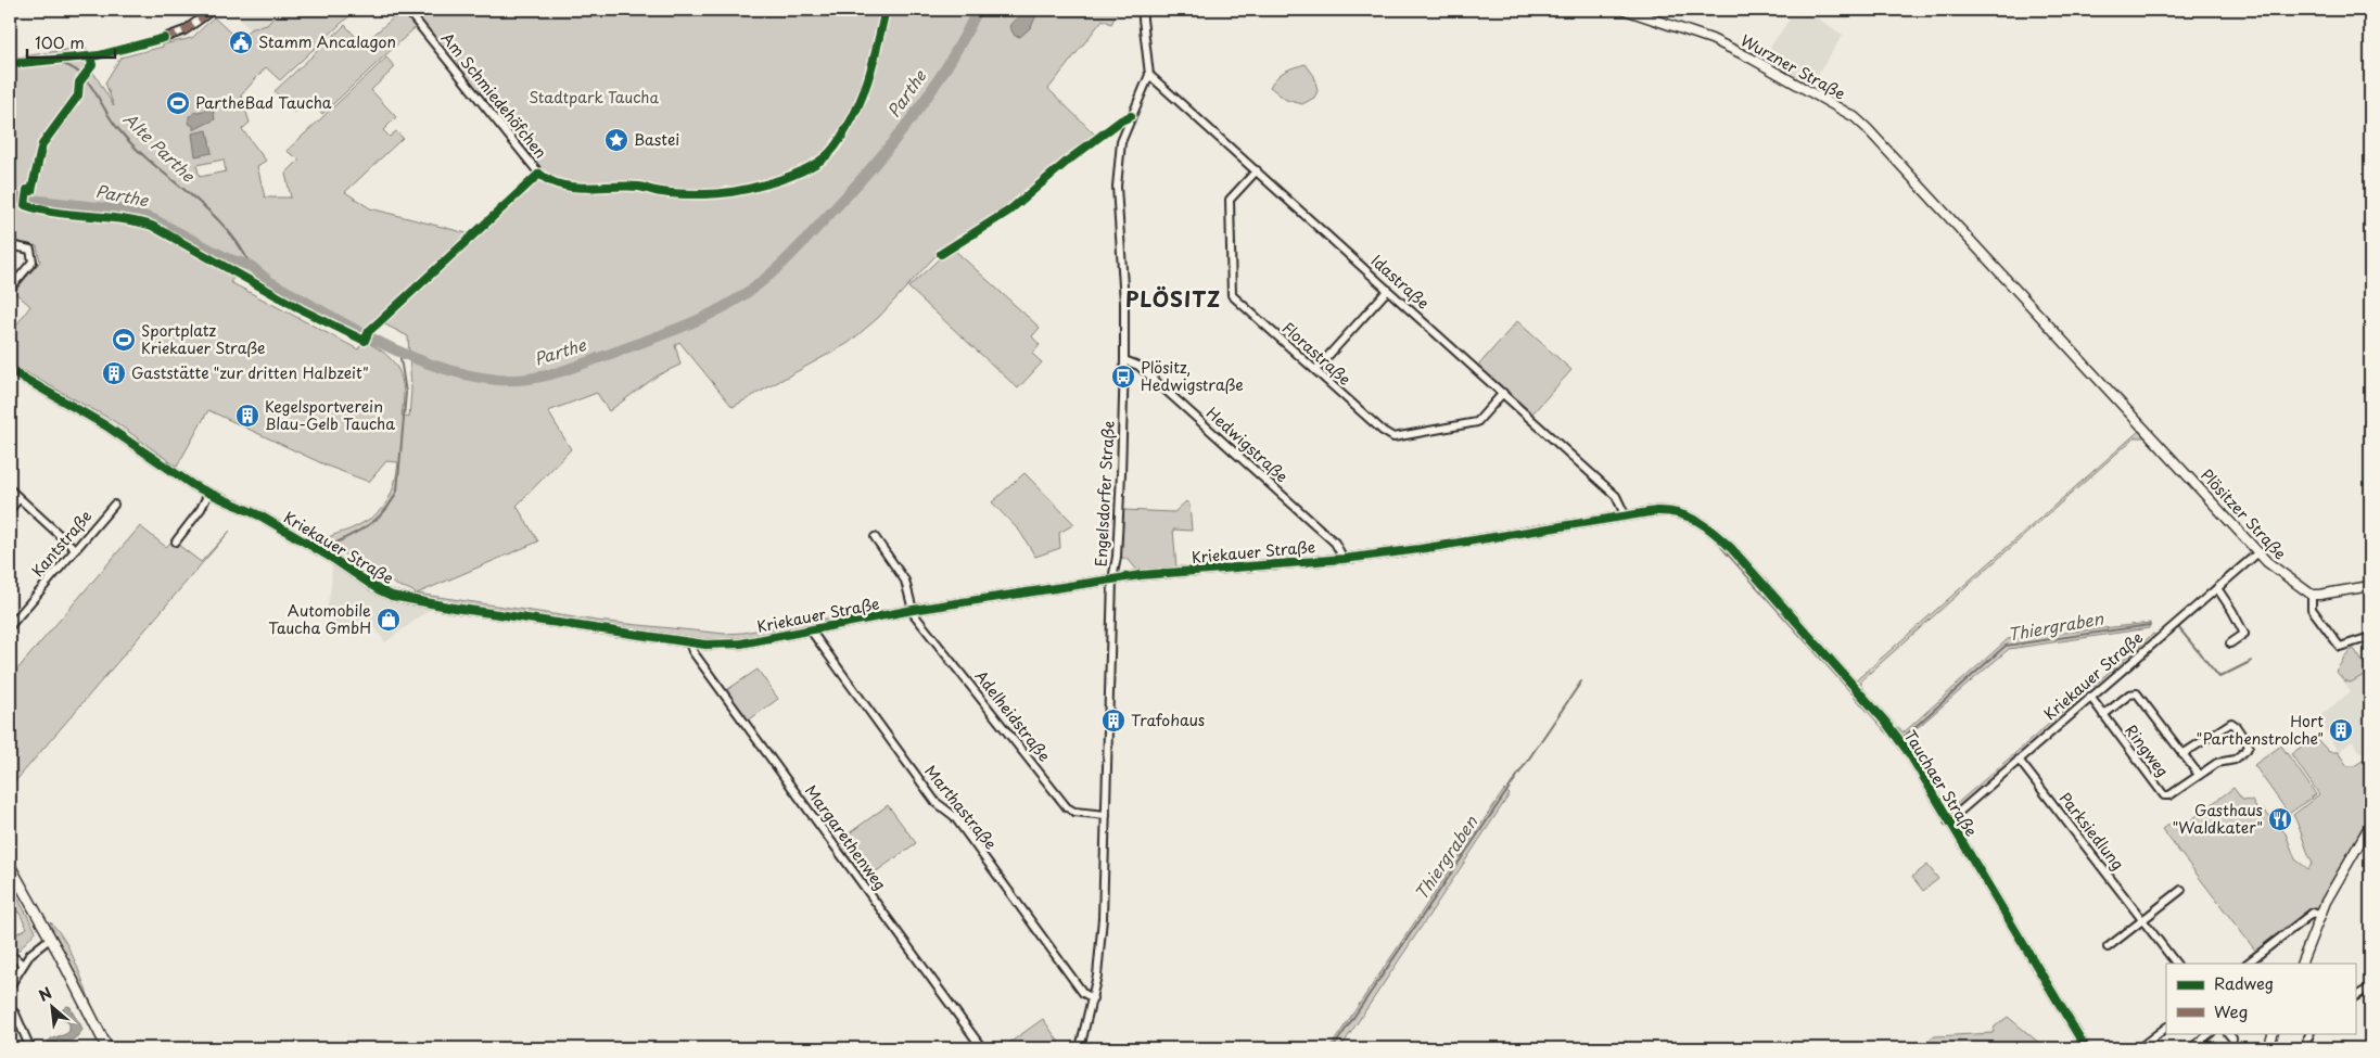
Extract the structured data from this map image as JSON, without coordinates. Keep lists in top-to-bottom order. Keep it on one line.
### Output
{"streets":{"street":["Wurzner Straße","Am Schmiedehöfchen","Idastraße","Florastraße","Hedwigstraße","Engelsdorfer Straße","Plösitzer Straße","Kantstraße","Kriekauer Straße","Adelheidstraße","Ringweg","Tauchaer Straße","Marthastraße","Parksiedlung","Margarethenweg"]},"crossings":[["Wurzner Straße","Plösitzer Straße"],["Idastraße","Florastraße"],["Idastraße","Engelsdorfer Straße"],["Idastraße","Kriekauer Straße"],["Hedwigstraße","Engelsdorfer Straße"],["Hedwigstraße","Kriekauer Straße"],["Engelsdorfer Straße","Kriekauer Straße"],["Engelsdorfer Straße","Adelheidstraße"],["Engelsdorfer Straße","Marthastraße"],["Plösitzer Straße","Kriekauer Straße"],["Kriekauer Straße","Adelheidstraße"],["Kriekauer Straße","Ringweg"],["Kriekauer Straße","Tauchaer Straße"],["Kriekauer Straße","Marthastraße"],["Kriekauer Straße","Parksiedlung"],["Kriekauer Straße","Margarethenweg"]],"districts":["PLÖSITZ"],"water":["Parthe","Alte Parthe","Thiergraben"],"parks":["Stadtpark Taucha"],"places":{"public building":["Stamm Ancalagon"],"sports":["PartheBad Taucha","Sportplatz Kriekauer Straße"],"place":["Bastei"],"building":["Gaststätte \"zur dritten Halbzeit\"","Kegelsportverein Blau-Gelb Taucha","Trafohaus","Hort \"Parthenstrolche\""],"bus stop":["Plösitz, Hedwigstraße"],"shop":["Automobile Taucha GmbH"],"restaurant":["Gasthaus \"Waldkater\""]},"legend":["Radweg","Weg"],"scale_bar":"100 m","north":"top left"}
